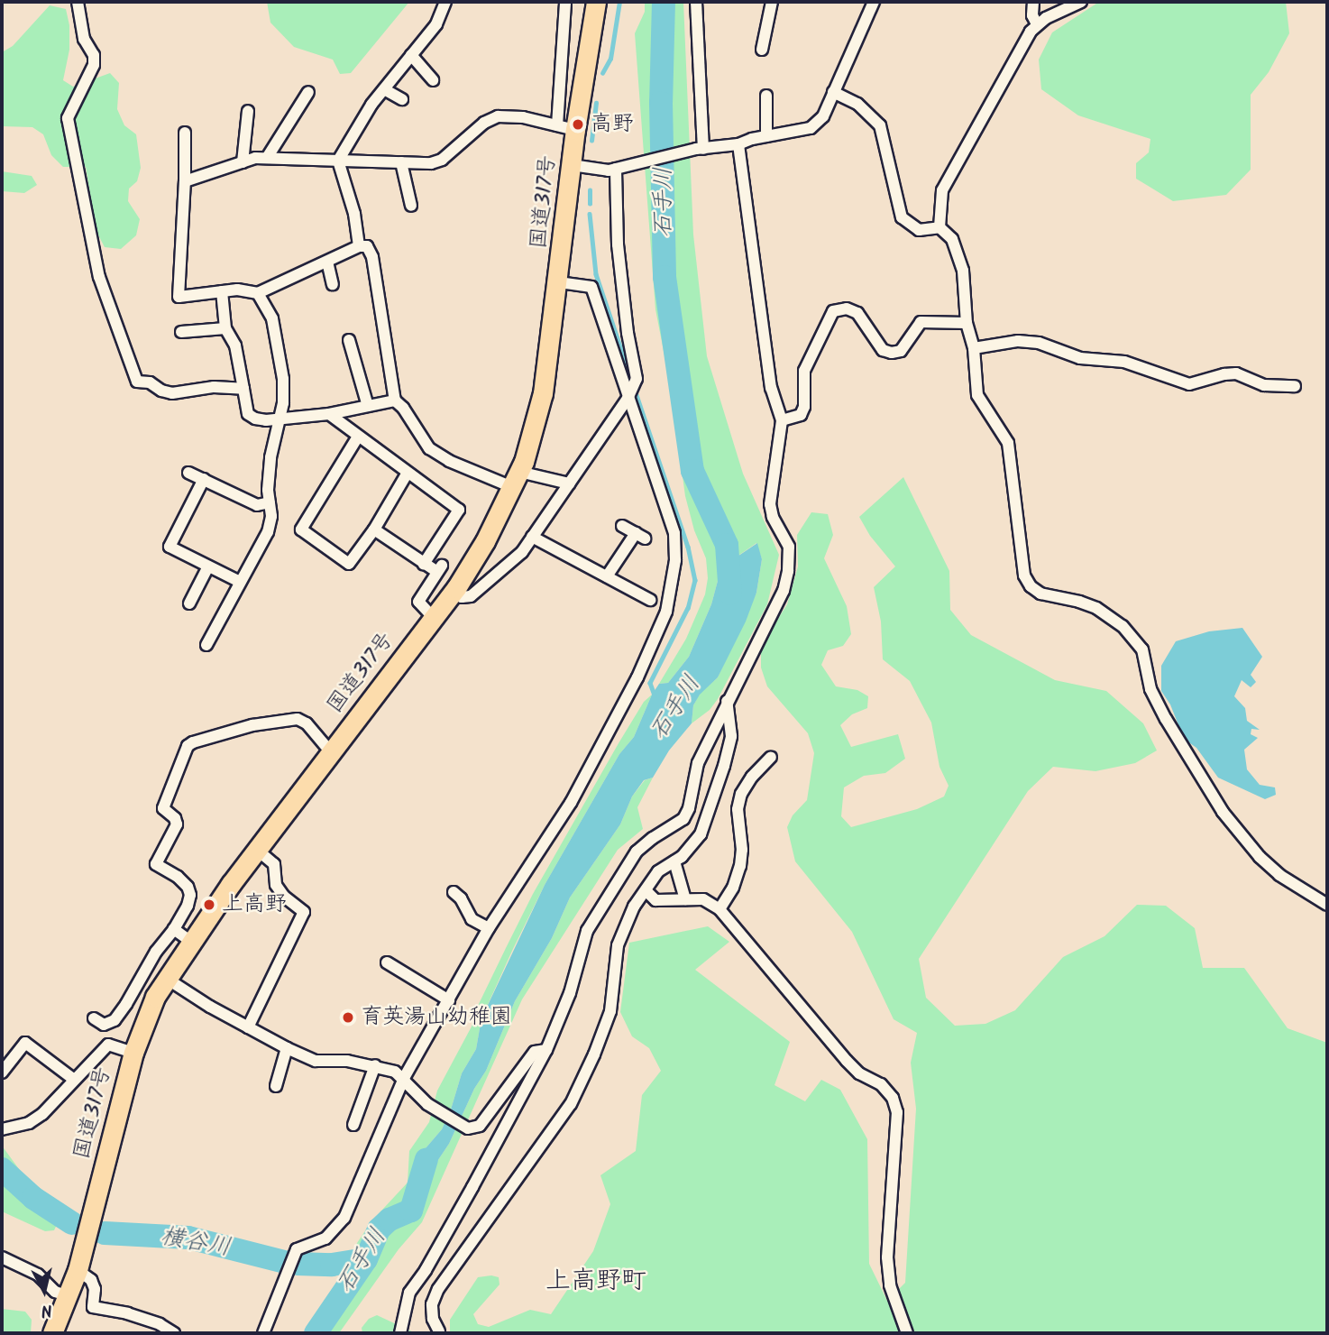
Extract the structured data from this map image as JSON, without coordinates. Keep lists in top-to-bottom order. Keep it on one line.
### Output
{"streets":{"highway":["国道317号"]},"districts":["上高野町"],"water":["石手川","横谷川"],"places":["高野","上高野","育英湯山幼稚園"],"north":"bottom"}
